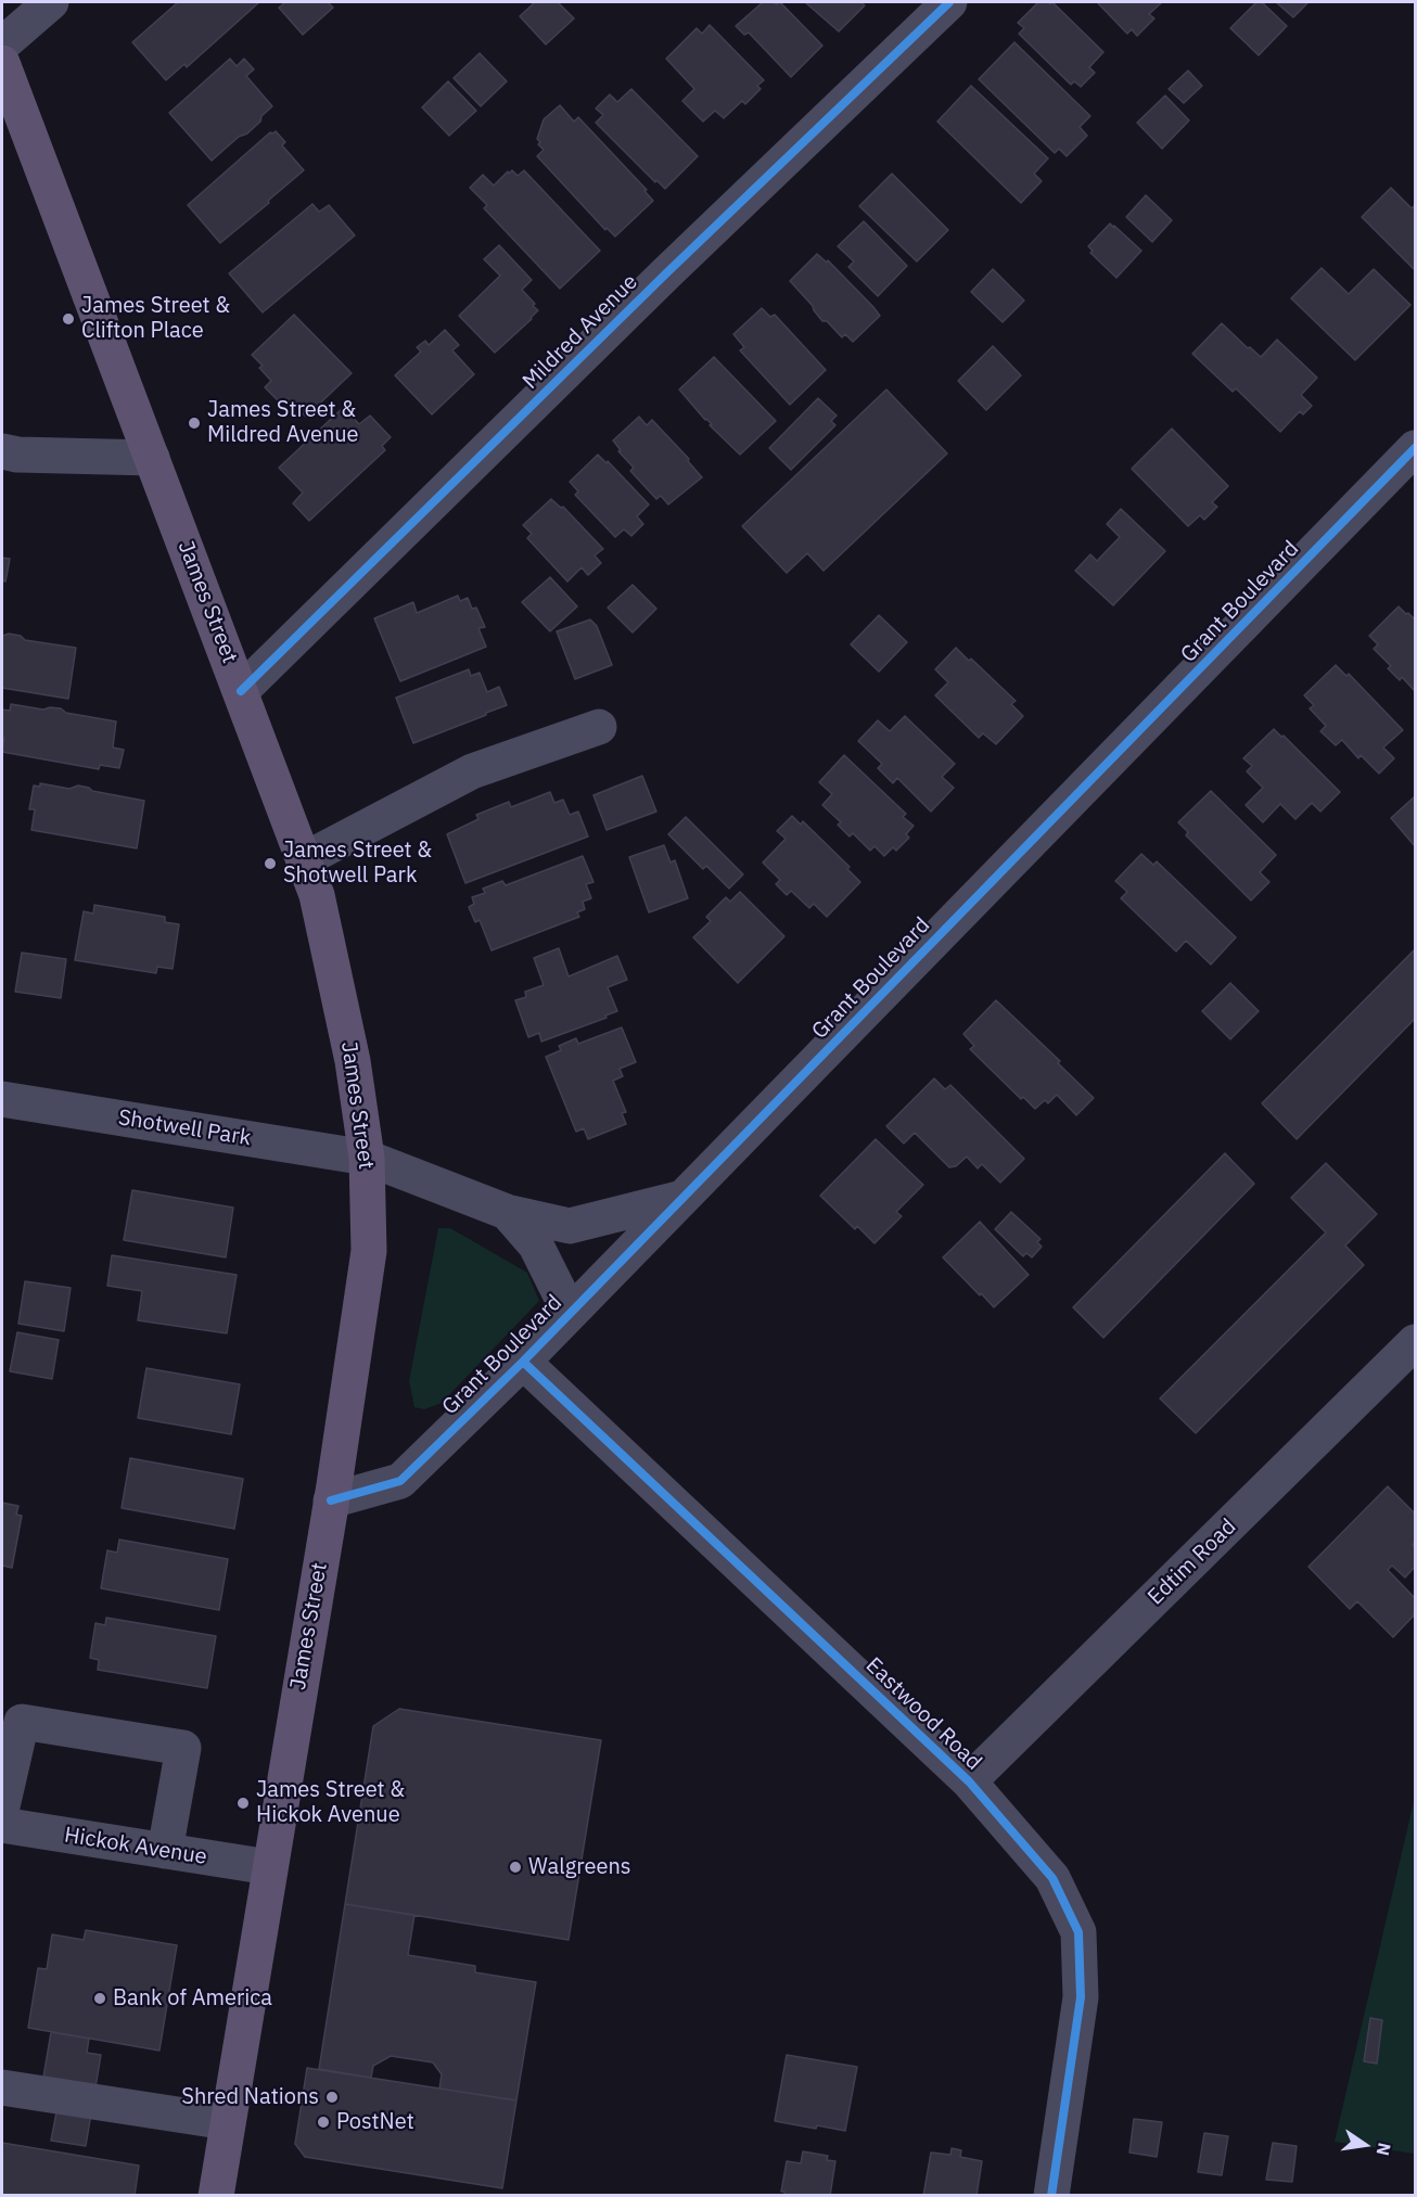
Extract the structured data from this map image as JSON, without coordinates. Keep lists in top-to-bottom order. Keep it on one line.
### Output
{"streets":{"main road":["James Street"],"street":["Mildred Avenue","Grant Boulevard","Shotwell Park","Edtim Road","Eastwood Road","Hickok Avenue"]},"crossings":[["Mildred Avenue","James Street"],["James Street","Grant Boulevard"],["James Street","Shotwell Park"],["James Street","Hickok Avenue"],["Grant Boulevard","Shotwell Park"],["Grant Boulevard","Eastwood Road"],["Edtim Road","Eastwood Road"]],"places":["James Street & Clifton Place","James Street & Mildred Avenue","James Street & Shotwell Park","James Street & Hickok Avenue","Walgreens","Bank of America","Shred Nations","PostNet"],"north":"right"}
